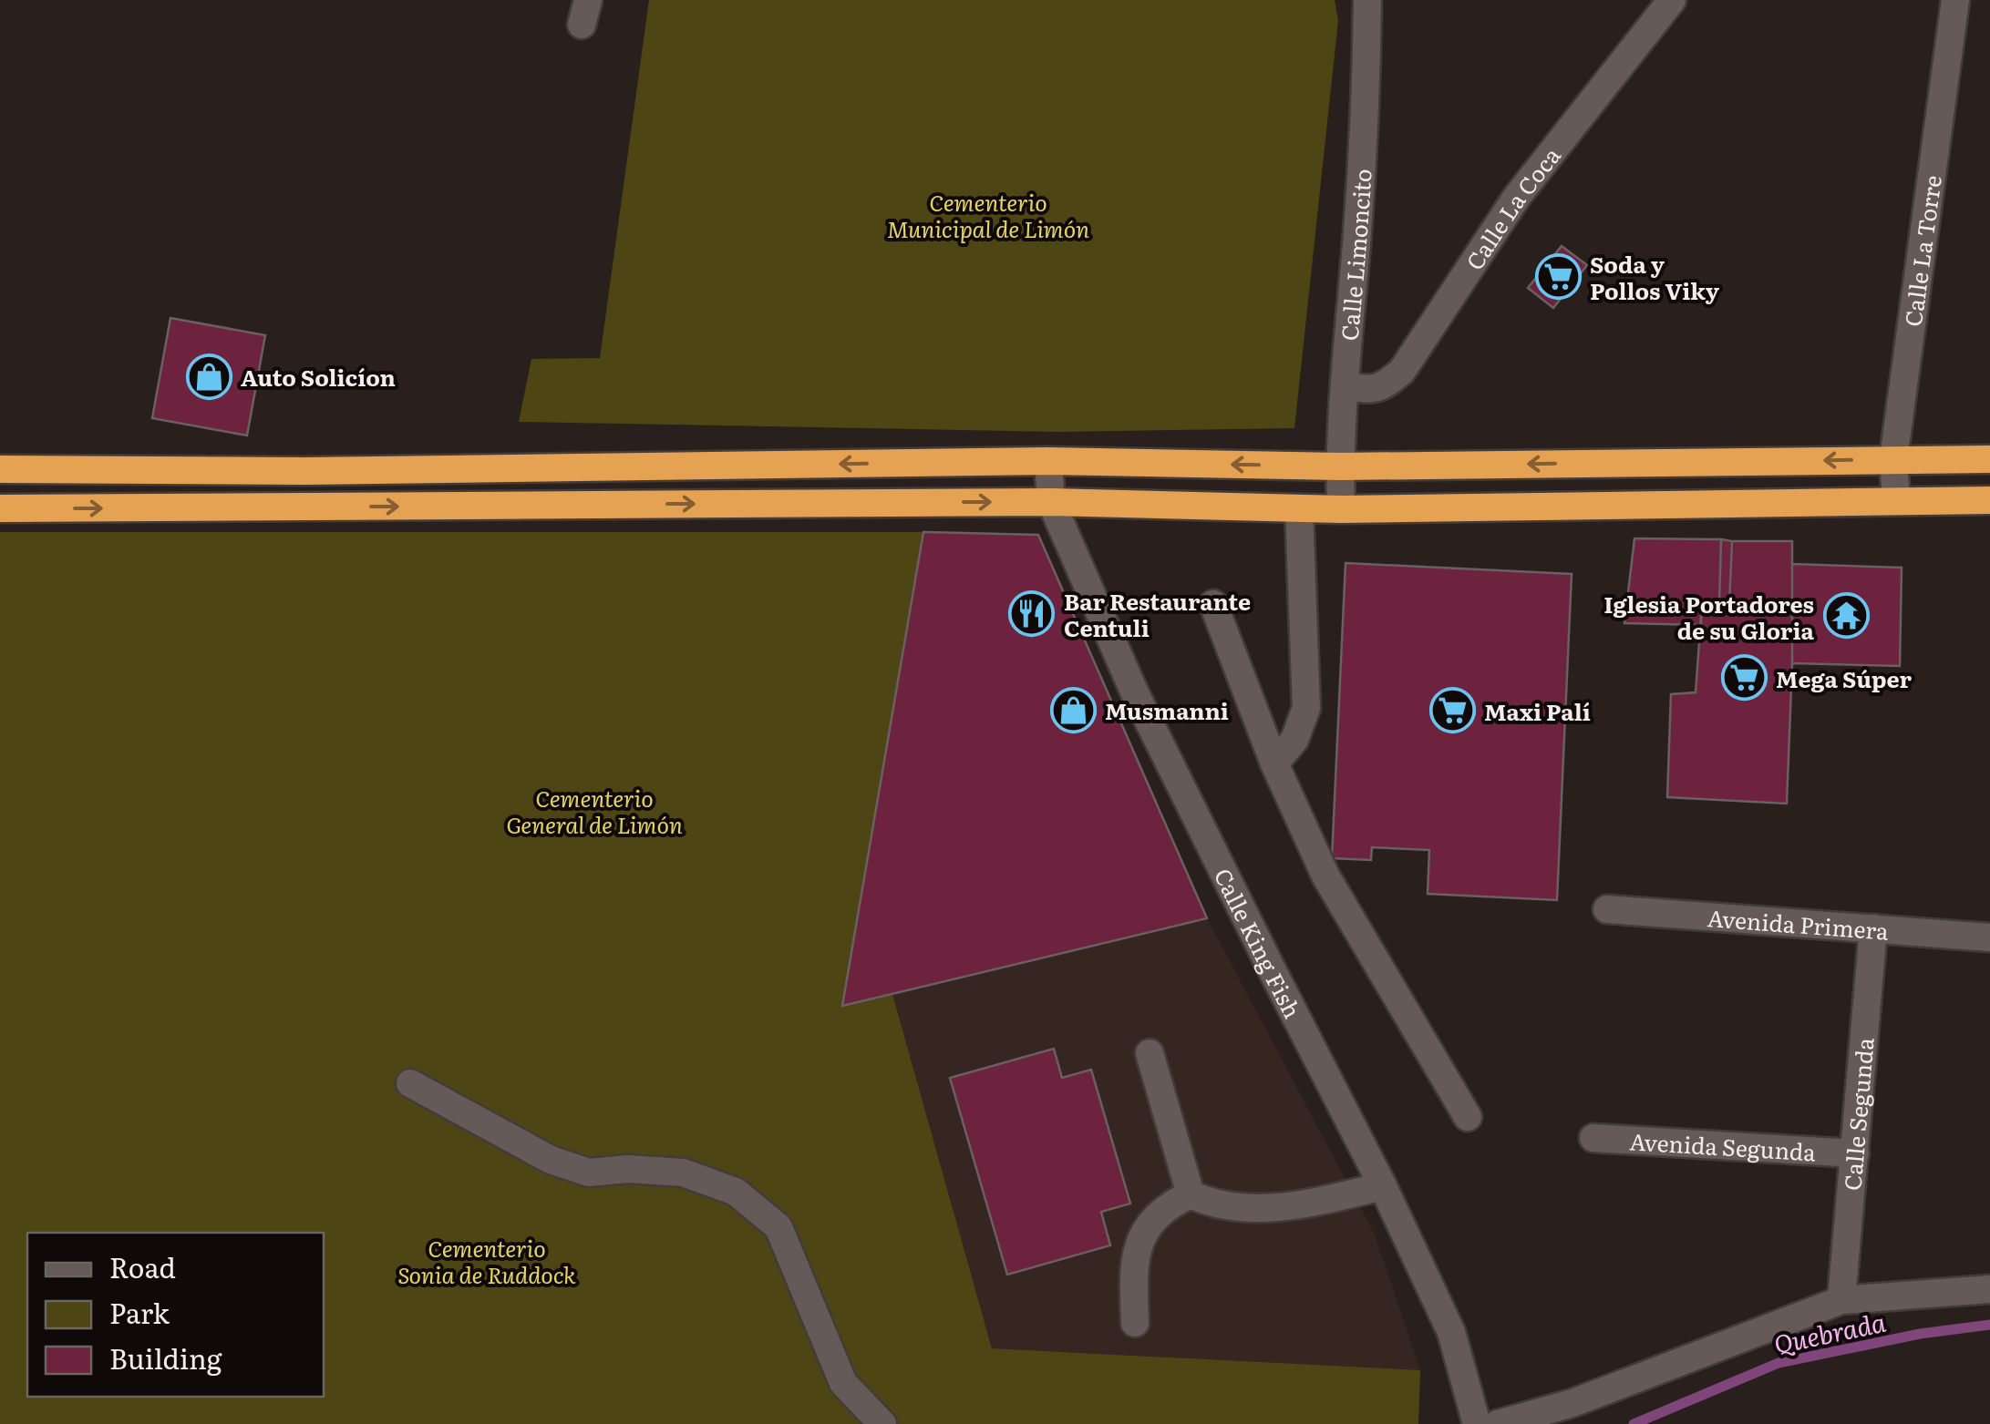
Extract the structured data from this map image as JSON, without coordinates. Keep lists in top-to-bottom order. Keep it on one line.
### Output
{"streets":{"street":["Calle La Coca","Calle La Torre","Calle Limoncito","Avenida Primera","Calle King Fish","Calle Segunda","Avenida Segunda"]},"crossings":[["Calle La Coca","Calle Limoncito"],["Avenida Primera","Calle Segunda"],["Calle Segunda","Avenida Segunda"]],"water":["Quebrada"],"parks":["Cementerio Municipal de Limón","Cementerio General de Limón","Cementerio Sonia de Ruddock"],"places":{"supermarket":["Soda y Pollos Viky","Mega Súper","Maxi Palí"],"shop":["Auto Solicíon","Musmanni"],"restaurant":["Bar Restaurante Centuli"],"temple":["Iglesia Portadores de su Gloria"]},"legend":["Road","Park","Building"]}
